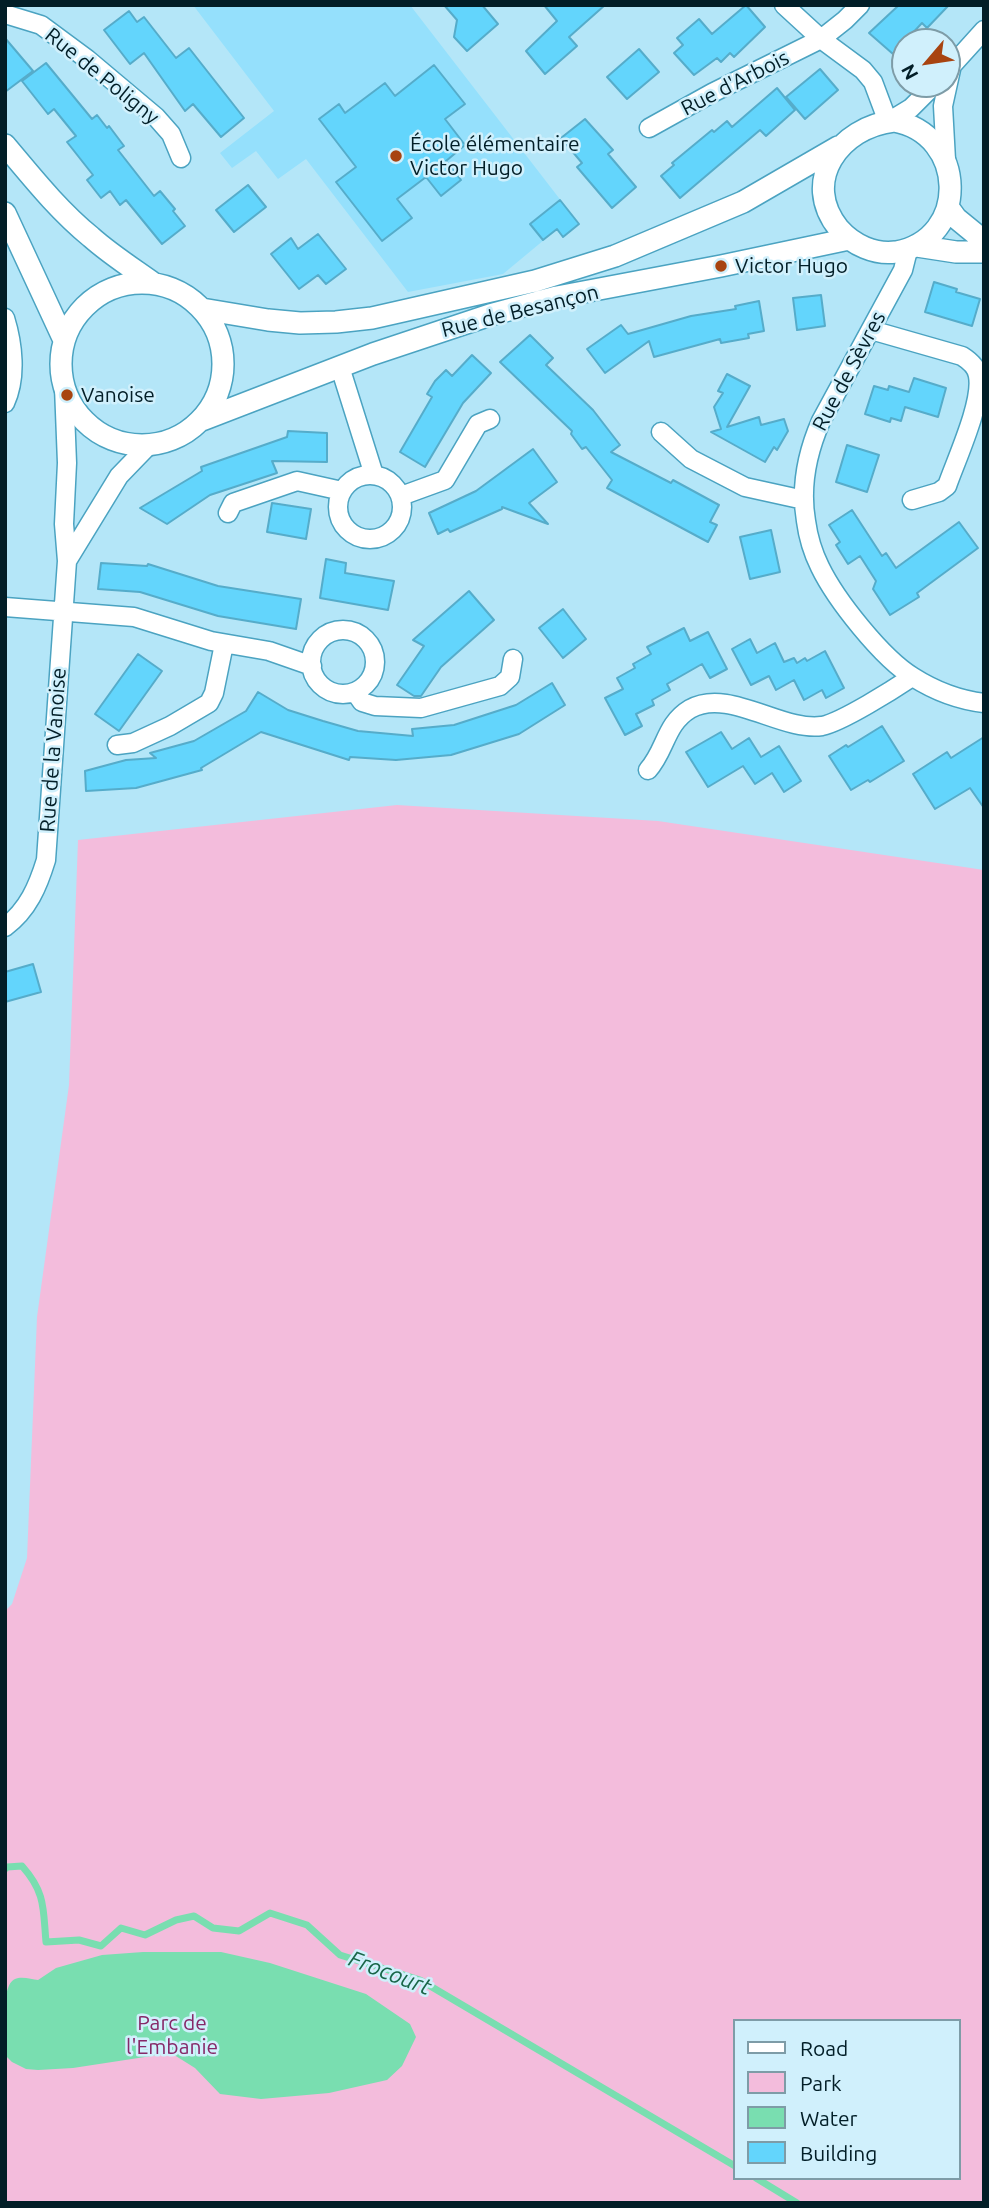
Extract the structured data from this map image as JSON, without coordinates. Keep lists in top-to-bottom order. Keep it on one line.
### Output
{"streets":{"street":["Rue de Poligny","Rue d'Arbois","Rue de Besançon","Rue de Sèvres","Rue de la Vanoise"]},"crossings":[["Rue d'Arbois","Rue de Besançon"],["Rue d'Arbois","Rue de Sèvres"],["Rue de Besançon","Rue de Sèvres"],["Rue de Besançon","Rue de la Vanoise"]],"water":["Frocourt"],"parks":["Parc de l'Embanie"],"places":["École élémentaire Victor Hugo","Victor Hugo","Vanoise"],"legend":["Road","Park","Water","Building"],"north":"bottom left"}
